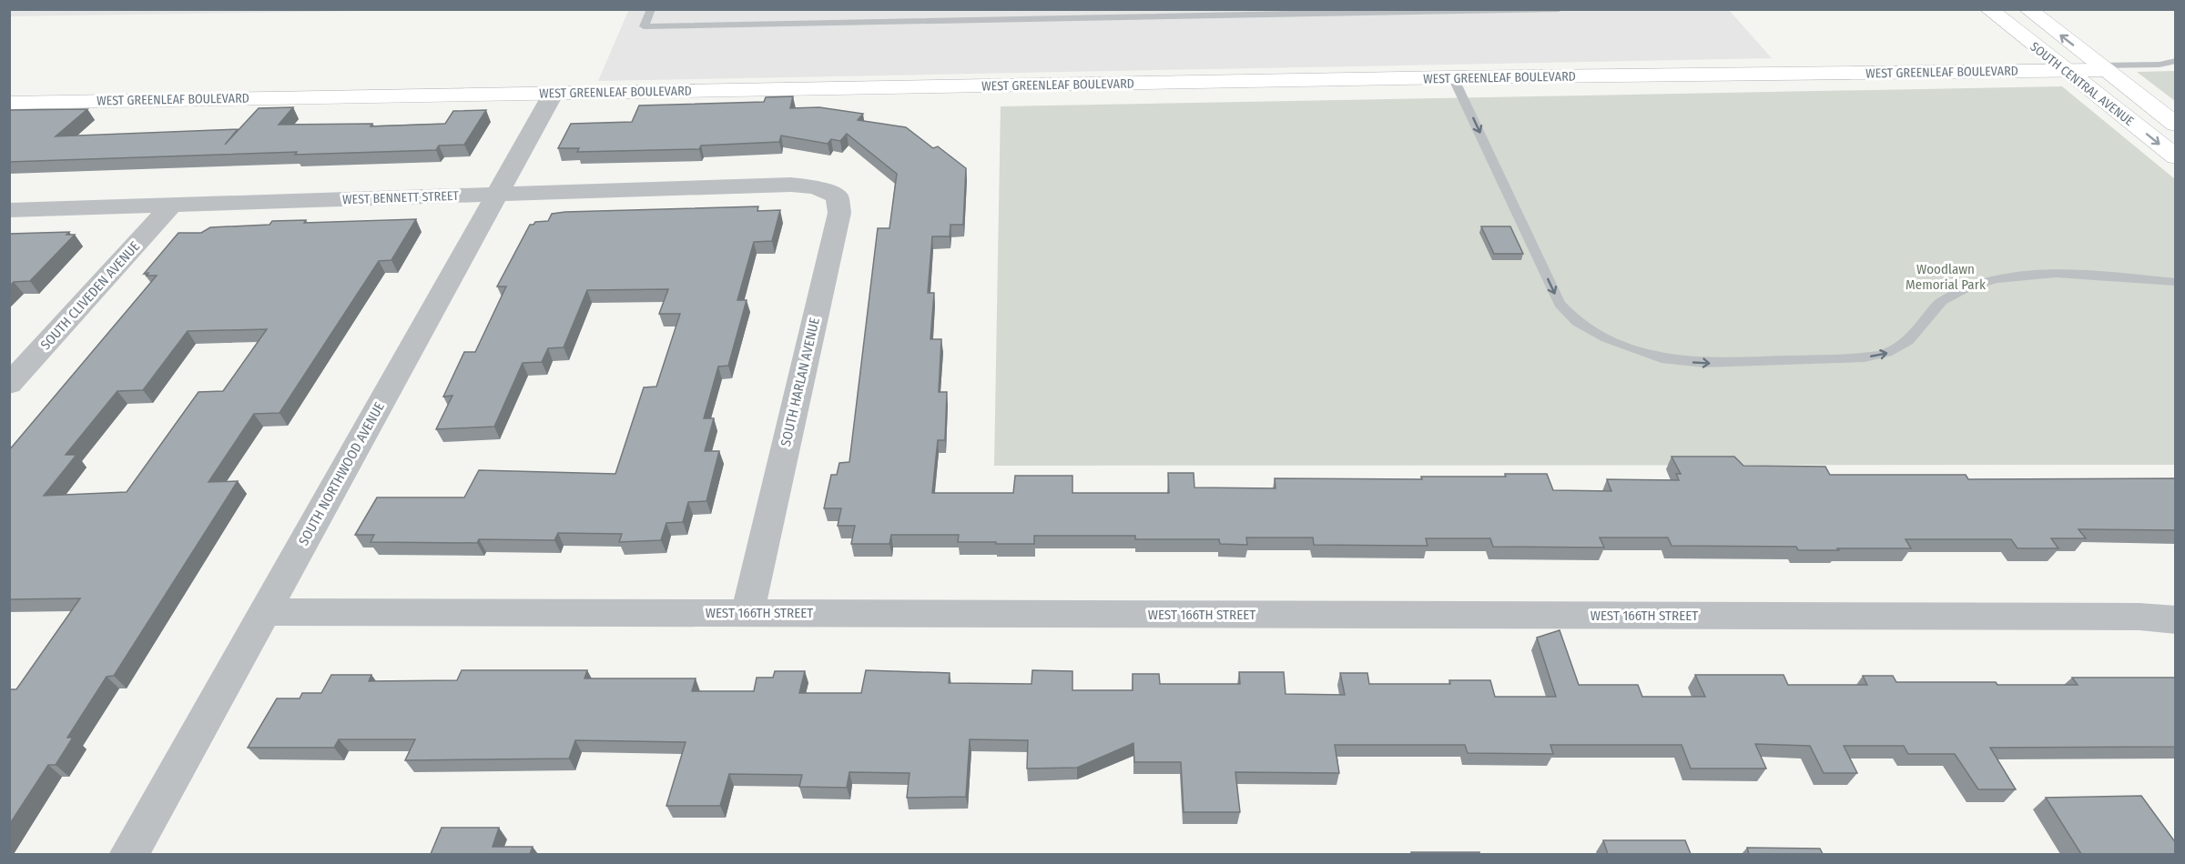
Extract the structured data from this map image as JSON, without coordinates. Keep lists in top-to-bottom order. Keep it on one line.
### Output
{"streets":{"street":["WEST GREENLEAF BOULEVARD","SOUTH CENTRAL AVENUE","WEST BENNETT STREET","SOUTH CLIVEDEN AVENUE","SOUTH HARLAN AVENUE","SOUTH NORTHWOOD AVENUE","WEST 166TH STREET"]},"crossings":[["WEST GREENLEAF BOULEVARD","SOUTH CENTRAL AVENUE"],["WEST GREENLEAF BOULEVARD","SOUTH NORTHWOOD AVENUE"],["WEST BENNETT STREET","SOUTH CLIVEDEN AVENUE"],["WEST BENNETT STREET","SOUTH HARLAN AVENUE"],["WEST BENNETT STREET","SOUTH NORTHWOOD AVENUE"],["SOUTH HARLAN AVENUE","WEST 166TH STREET"],["SOUTH NORTHWOOD AVENUE","WEST 166TH STREET"]],"parks":["Woodlawn Memorial Park"]}
